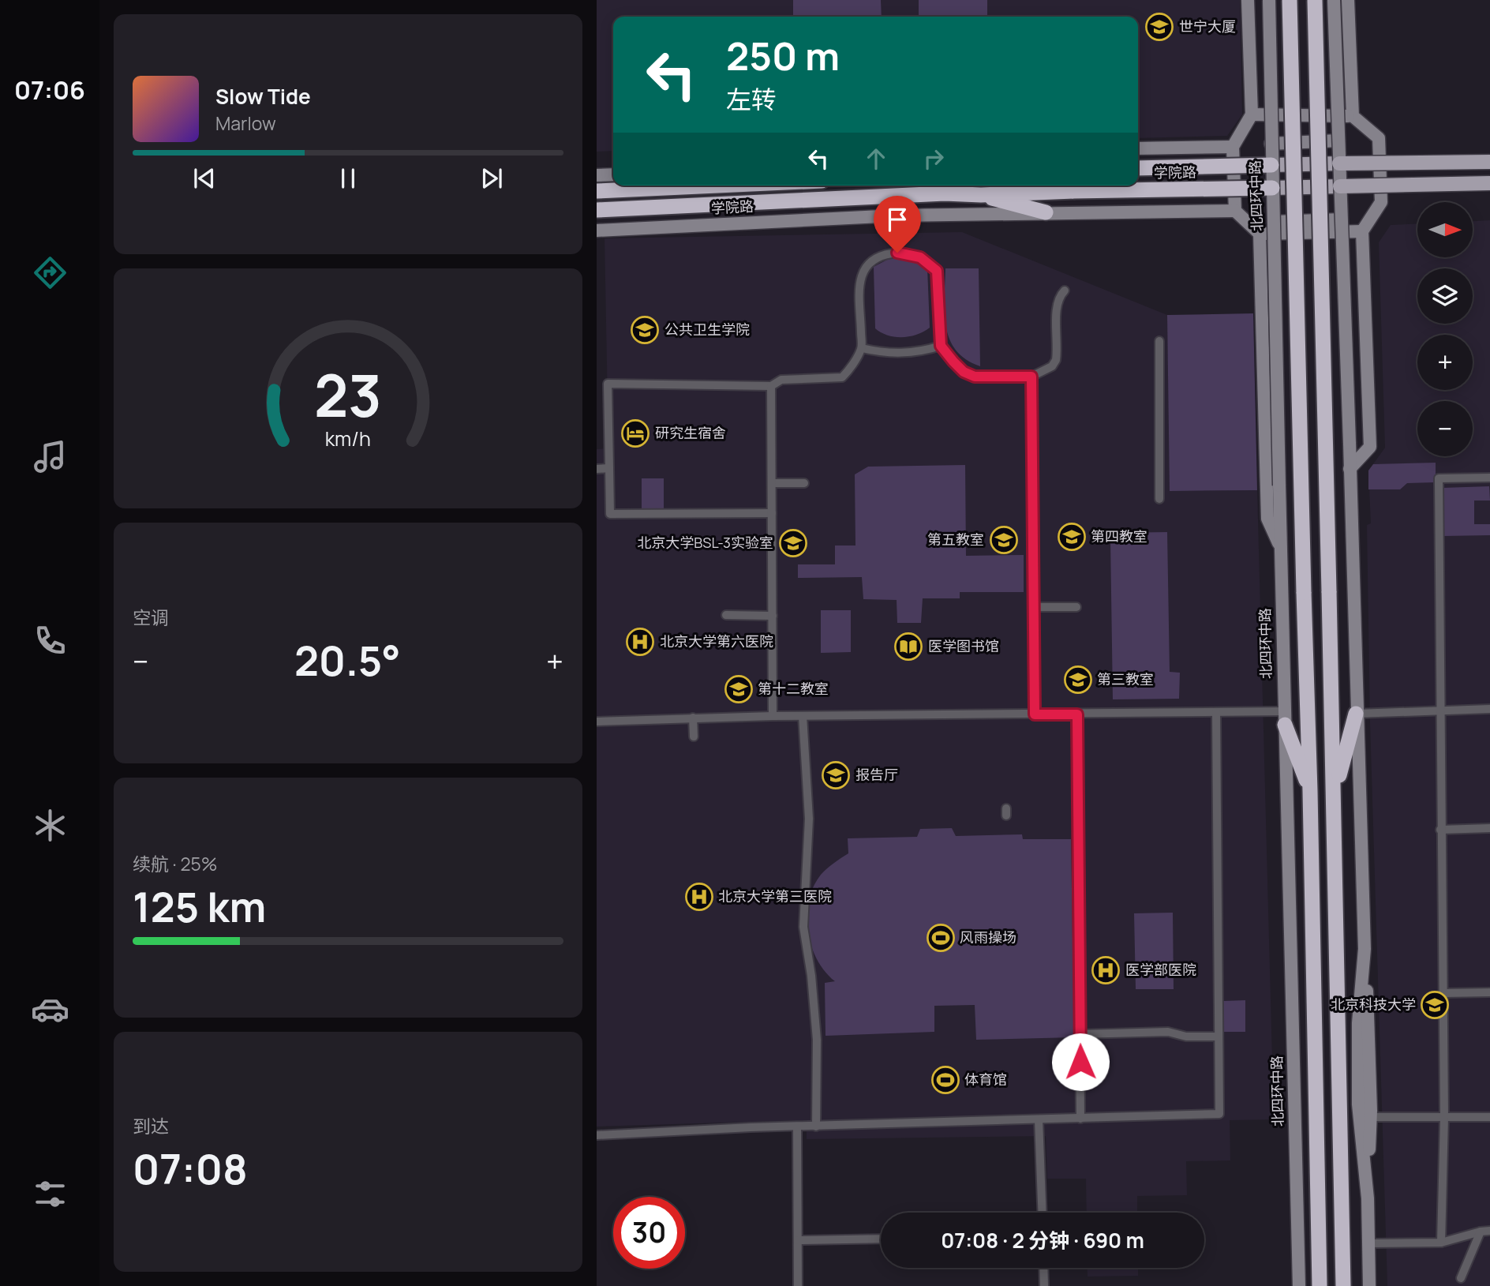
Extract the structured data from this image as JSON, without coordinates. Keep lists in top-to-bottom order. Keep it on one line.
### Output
{"streets":{"highway":["学院路"],"street":["北四环中路"]},"crossings":[["学院路","北四环中路"]],"places":{"school or university":["世宁大厦","公共卫生学院","第四教室","第五教室","北京大学BSL-3实验室","第三教室","第十二教室","报告厅","北京科技大学"],"hotel":["研究生宿舍"],"hospital":["北京大学第六医院","北京大学第三医院","医学部医院"],"library":["医学图书馆"],"sports":["风雨操场","体育馆"]},"north":"right","page":{"tabs":"07:06","turn":["250 m","左转"],"song":["Slow Tide","Marlow"],"map_buttons":["+","−"],"tile":["空调",["续航 · 25%","125 km"],["到达","07:08"]],"heat":["−","20.5°","+"],"limit":"30","trip":"07:08 · 2 分钟 · 690 m","gauge":["23","km/h"]}}
